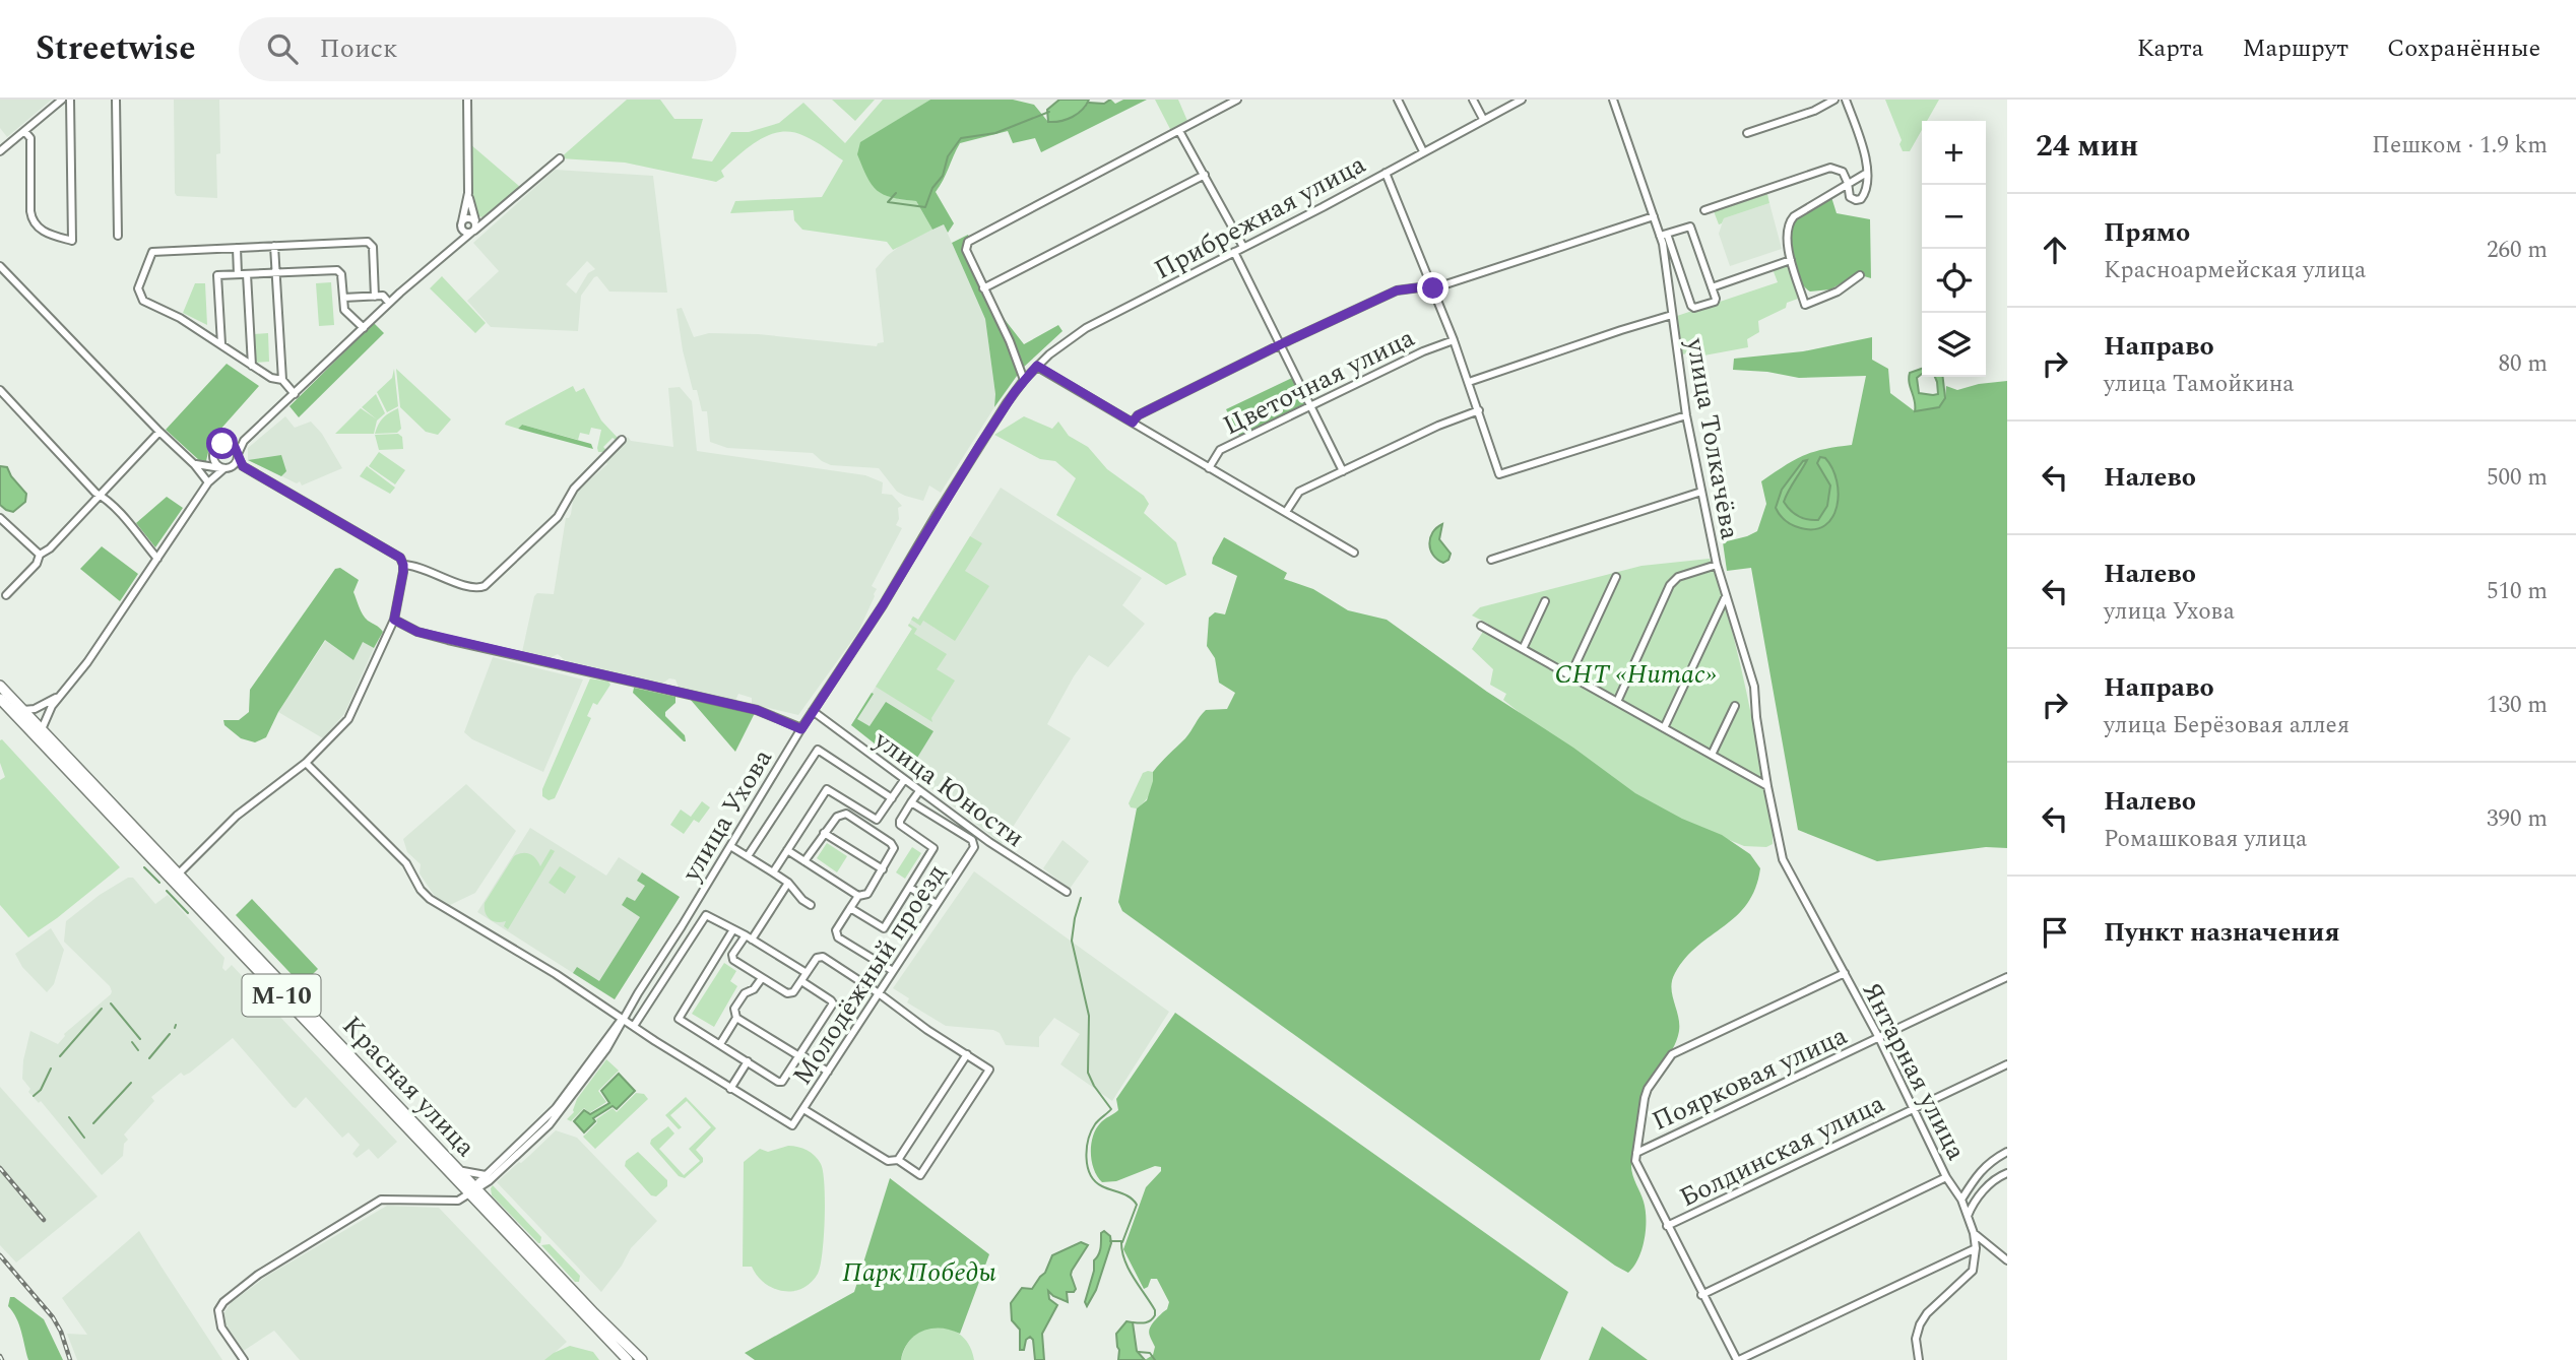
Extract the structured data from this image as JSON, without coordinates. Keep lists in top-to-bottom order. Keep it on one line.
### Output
{"streets":{"highway":["М-10","Красная улица"],"street":["Прибрежная улица","Цветочная улица","улица Толкачёва","улица Юности","улица Ухова","Молодёжный проезд","Янтарная улица","Поярковая улица","Болдинская улица"]},"crossings":[["Прибрежная улица","улица Ухова"],["улица Толкачёва","Янтарная улица"],["улица Юности","улица Ухова"],["улица Ухова","Красная улица"],["Янтарная улица","Поярковая улица"],["Янтарная улица","Болдинская улица"]],"parks":["СНТ «Нитас»","Парк Победы"],"page":{"header":"Streetwise","search":"Поиск","nav":["Карта","Маршрут","Сохранённые"],"heading":["24 мин","Пешком · 1.9 km"],"map_buttons":["+","−"],"list":[["Прямо","Красноармейская улица","260 m"],["Направо","улица Тамойкина","80 m"],["Налево","500 m"],["Налево","улица Ухова","510 m"],["Направо","улица Берёзовая аллея","130 m"],["Налево","Ромашковая улица","390 m"],"Пункт назначения"]}}
